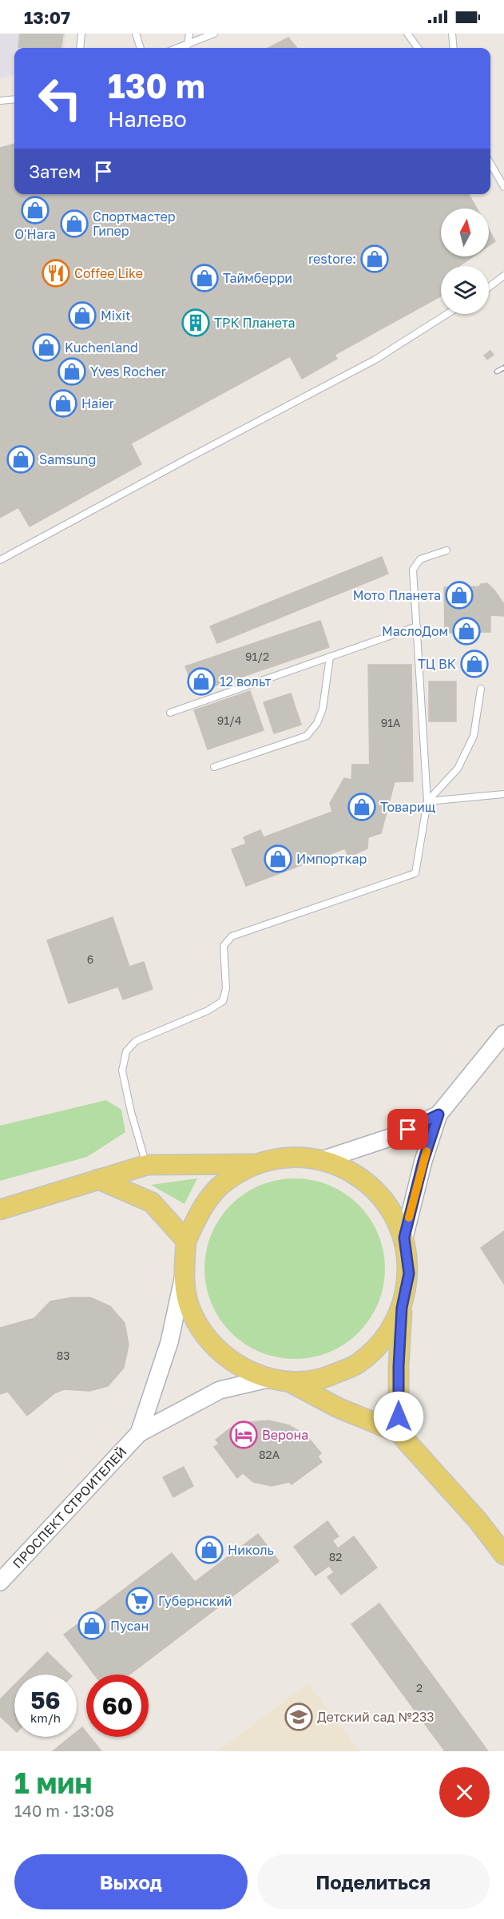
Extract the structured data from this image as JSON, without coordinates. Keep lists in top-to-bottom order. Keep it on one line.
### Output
{"streets":{"main road":["ПРОСПЕКТ СТРОИТЕЛЕЙ"]},"places":{"shop":["O'Hara","Спортмастер Гипер","restore:","Таймберри","Mixit","Kuchenland","Yves Rocher","Haier","Samsung","Мото Планета","МаслоДом","ТЦ ВК","12 вольт","Товарищ","Импорткар","Николь","Пусан"],"restaurant":["Coffee Like"],"building":["ТРК Планета"],"hotel":["Верона"],"supermarket":["Губернский"],"school or university":["Детский сад №233"]},"house_numbers":["91/2","91/4","91А","6","83","82А","82","2"],"north":"top","page":{"status":"13:07","turn":["130 m","Налево"],"then":"Затем","speed":"56 km/h","limit":"60","heading":["1 мин","140 m · 13:08"],"buttons":["Выход","Поделиться"]}}
